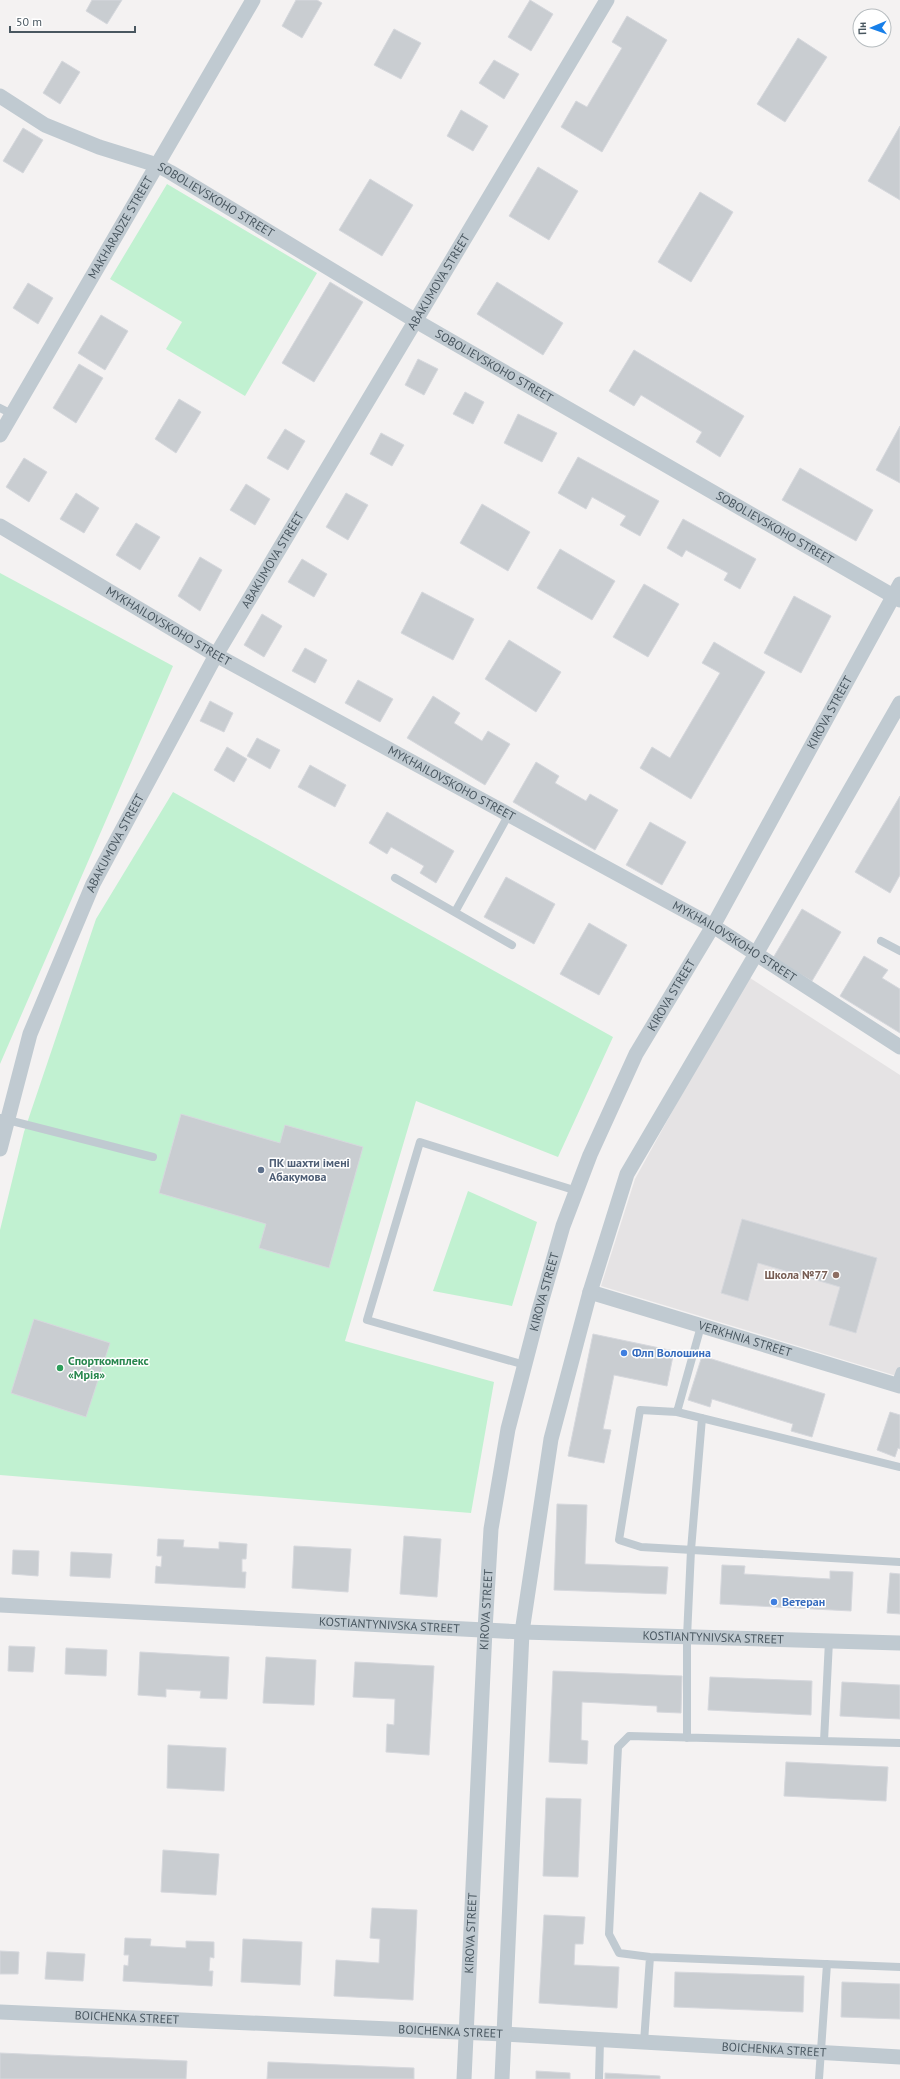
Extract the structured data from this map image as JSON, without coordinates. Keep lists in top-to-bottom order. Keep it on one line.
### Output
{"streets":{"street":["SOBOLIEVSKOHO STREET","MAKHARADZE STREET","ABAKUMOVA STREET","MYKHAILOVSKOHO STREET","KIROVA STREET","VERKHNIA STREET","KOSTIANTYNIVSKA STREET","BOICHENKA STREET"]},"crossings":[["SOBOLIEVSKOHO STREET","MAKHARADZE STREET"],["SOBOLIEVSKOHO STREET","ABAKUMOVA STREET"],["SOBOLIEVSKOHO STREET","KIROVA STREET"],["ABAKUMOVA STREET","MYKHAILOVSKOHO STREET"],["MYKHAILOVSKOHO STREET","KIROVA STREET"],["KIROVA STREET","KOSTIANTYNIVSKA STREET"],["KIROVA STREET","BOICHENKA STREET"]],"places":["ПК шахти імені Абакумова","Школа №77","Флп Волошина","Спорткомплекс «Мрія»","Ветеран"],"scale_bar":"50 m","north":"left"}
